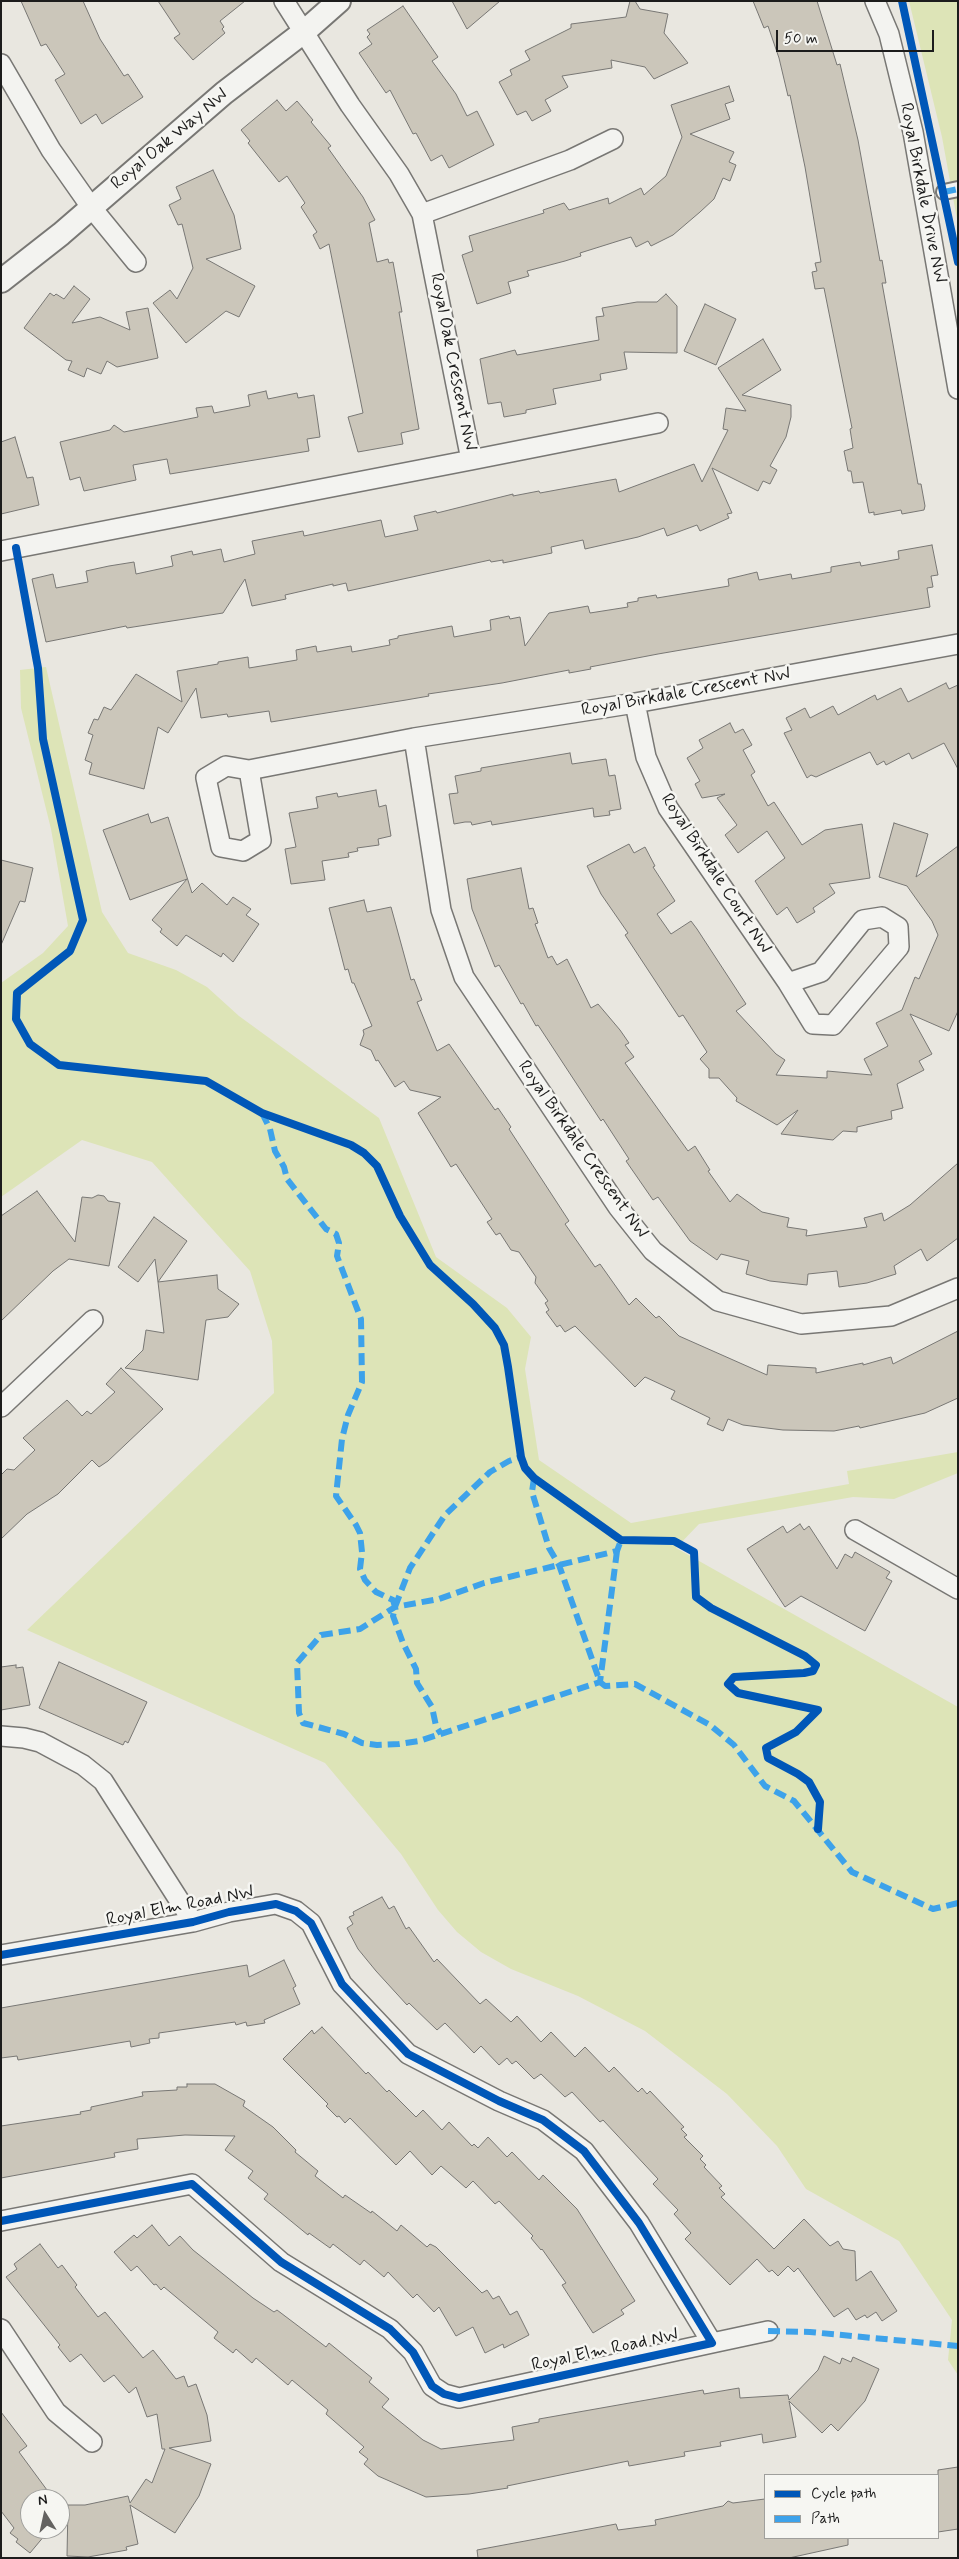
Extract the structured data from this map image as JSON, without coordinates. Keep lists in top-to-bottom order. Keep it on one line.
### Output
{"streets":{"street":["Royal Oak Way NW","Royal Birkdale Drive NW","Royal Oak Crescent NW","Royal Birkdale Crescent NW","Royal Birkdale Court NW","Royal Elm Road NW"]},"crossings":[["Royal Oak Way NW","Royal Oak Crescent NW"],["Royal Birkdale Crescent NW","Royal Birkdale Court NW"]],"legend":["Cycle path","Path"],"scale_bar":"50 m","north":"top"}
